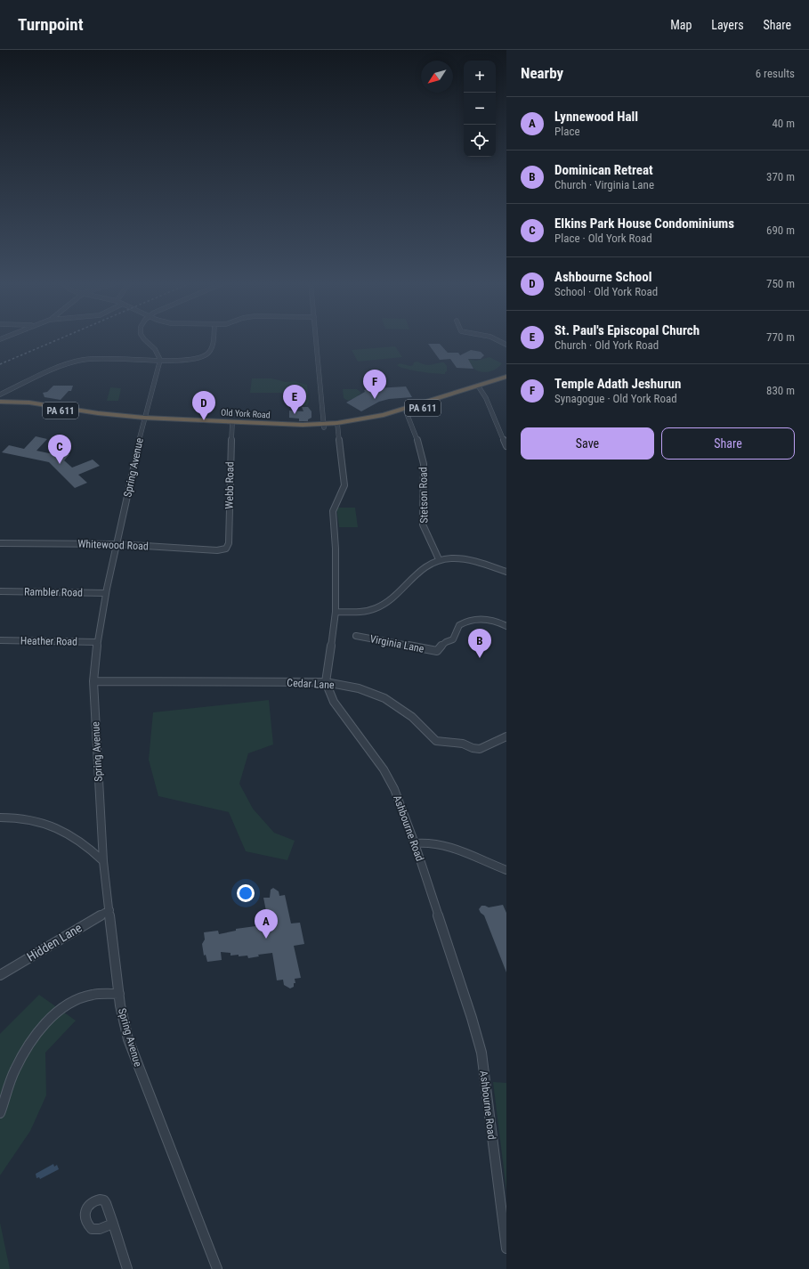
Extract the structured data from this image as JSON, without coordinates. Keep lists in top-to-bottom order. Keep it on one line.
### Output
{"streets":{"highway":["PA 611","Old York Road"],"street":["Spring Avenue","Webb Road","Stetson Road","Whitewood Road","Rambler Road","Heather Road","Virginia Lane","Cedar Lane","Ashbourne Road","Hidden Lane"]},"crossings":[["Old York Road","Spring Avenue"],["Old York Road","Webb Road"],["Old York Road","Stetson Road"],["Spring Avenue","Whitewood Road"],["Spring Avenue","Rambler Road"],["Spring Avenue","Heather Road"],["Spring Avenue","Cedar Lane"],["Spring Avenue","Hidden Lane"],["Webb Road","Whitewood Road"],["Cedar Lane","Ashbourne Road"]],"north":"bottom left","page":{"header":"Turnpoint","nav":["Map","Layers","Share"],"heading":["Nearby","6 results"],"map_buttons":["+","−"],"list":[{"mark":"A","name":"Lynnewood Hall","note":"Place","value":"40 m"},{"mark":"B","name":"Dominican Retreat","note":"Church · Virginia Lane","value":"370 m"},{"mark":"C","name":"Elkins Park House Condominiums","note":"Place · Old York Road","value":"690 m"},{"mark":"D","name":"Ashbourne School","note":"School · Old York Road","value":"750 m"},{"mark":"E","name":"St. Paul's Episcopal Church","note":"Church · Old York Road","value":"770 m"},{"mark":"F","name":"Temple Adath Jeshurun","note":"Synagogue · Old York Road","value":"830 m"}],"pins":["F","E","D","C","B","A"],"buttons":["Save","Share"]}}
